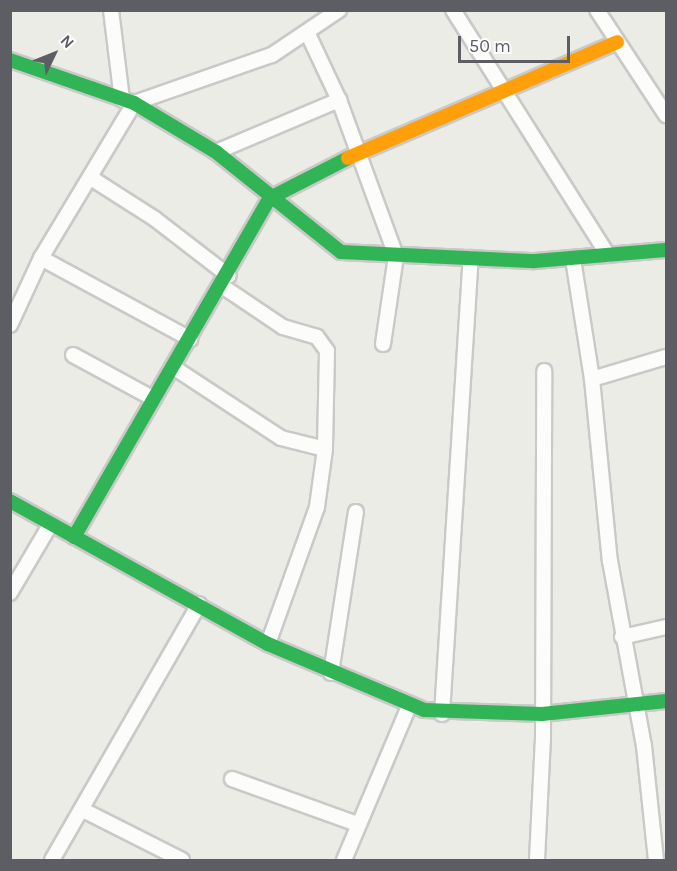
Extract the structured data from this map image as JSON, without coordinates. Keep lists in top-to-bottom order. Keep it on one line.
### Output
{"scale_bar":"50 m","north":"top right"}
